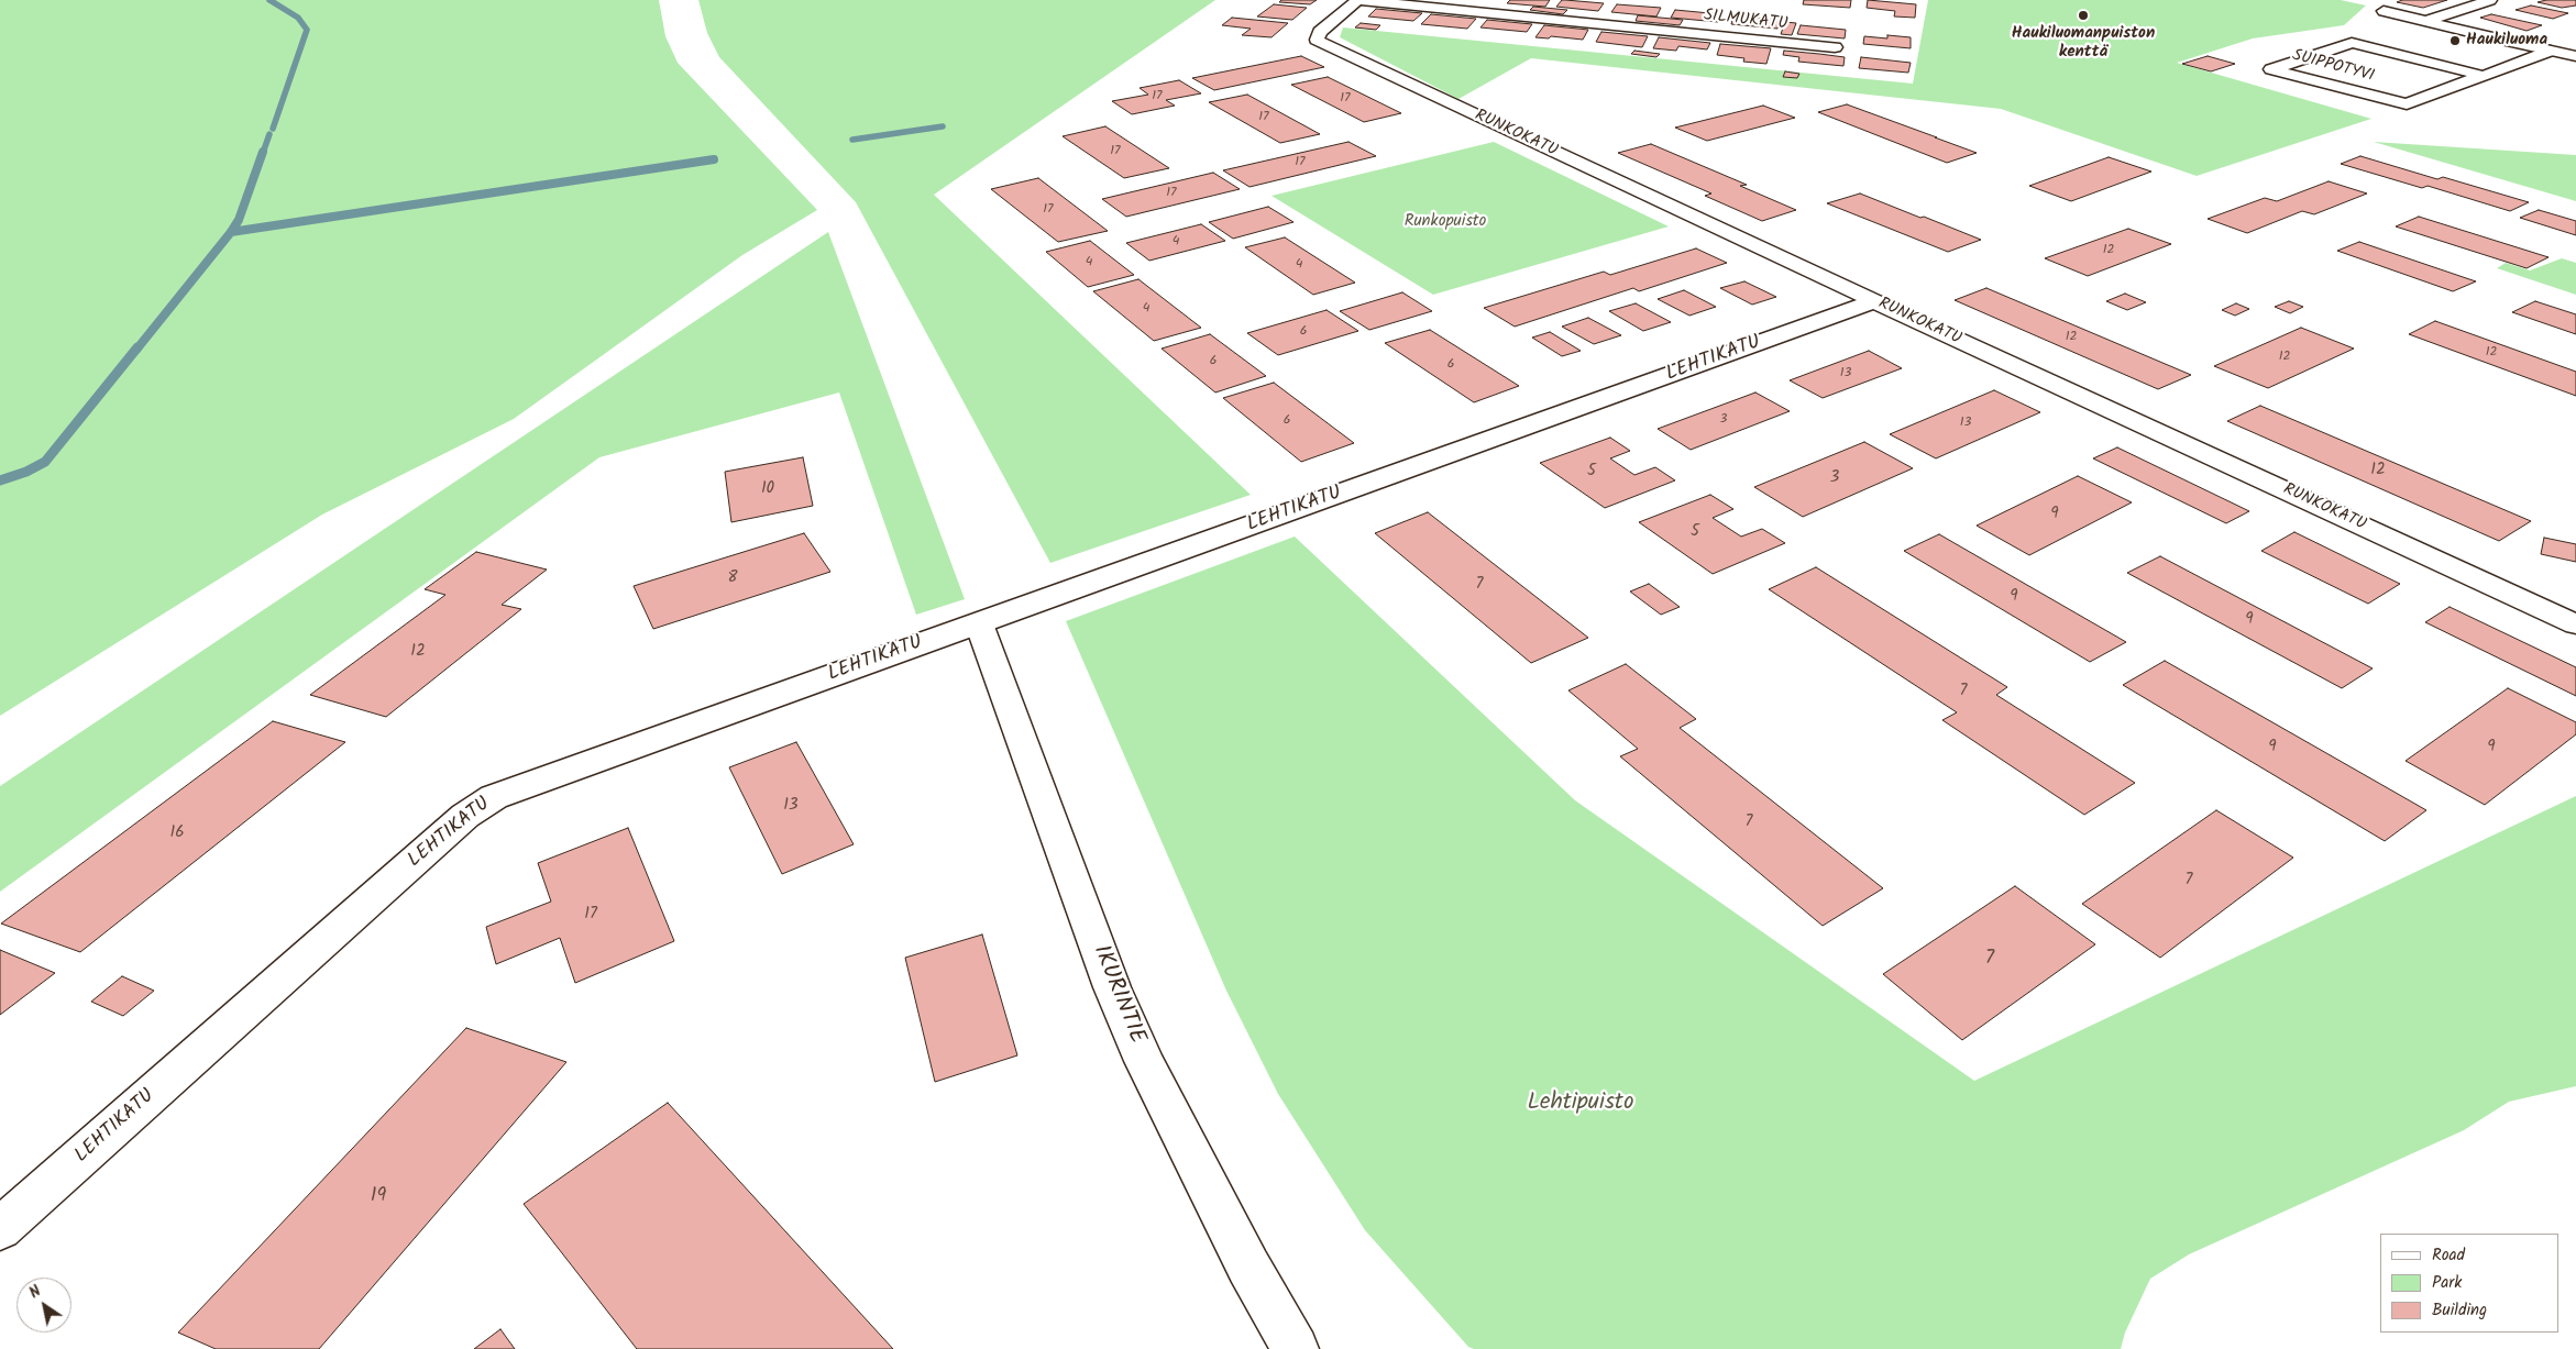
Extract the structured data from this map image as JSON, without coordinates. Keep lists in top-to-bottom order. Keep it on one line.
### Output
{"streets":{"street":["SILMUKATU","SUIPPOTYVI","RUNKOKATU","LEHTIKATU","IKURINTIE"]},"crossings":[["SILMUKATU","RUNKOKATU"],["RUNKOKATU","LEHTIKATU"],["LEHTIKATU","IKURINTIE"]],"parks":["Runkopuisto","Lehtipuisto"],"places":["Haukiluomanpuiston kenttä","Haukiluoma"],"house_numbers":["17","17","17","17","17","17","17","4","12","4","4","4","6","12","12","12","6","6","13","3","6","13","12","5","3","10","9","5","8","7","9","9","12","7","9","9","13","7","16","7","17","7","19"],"legend":["Road","Park","Building"],"north":"top left"}
